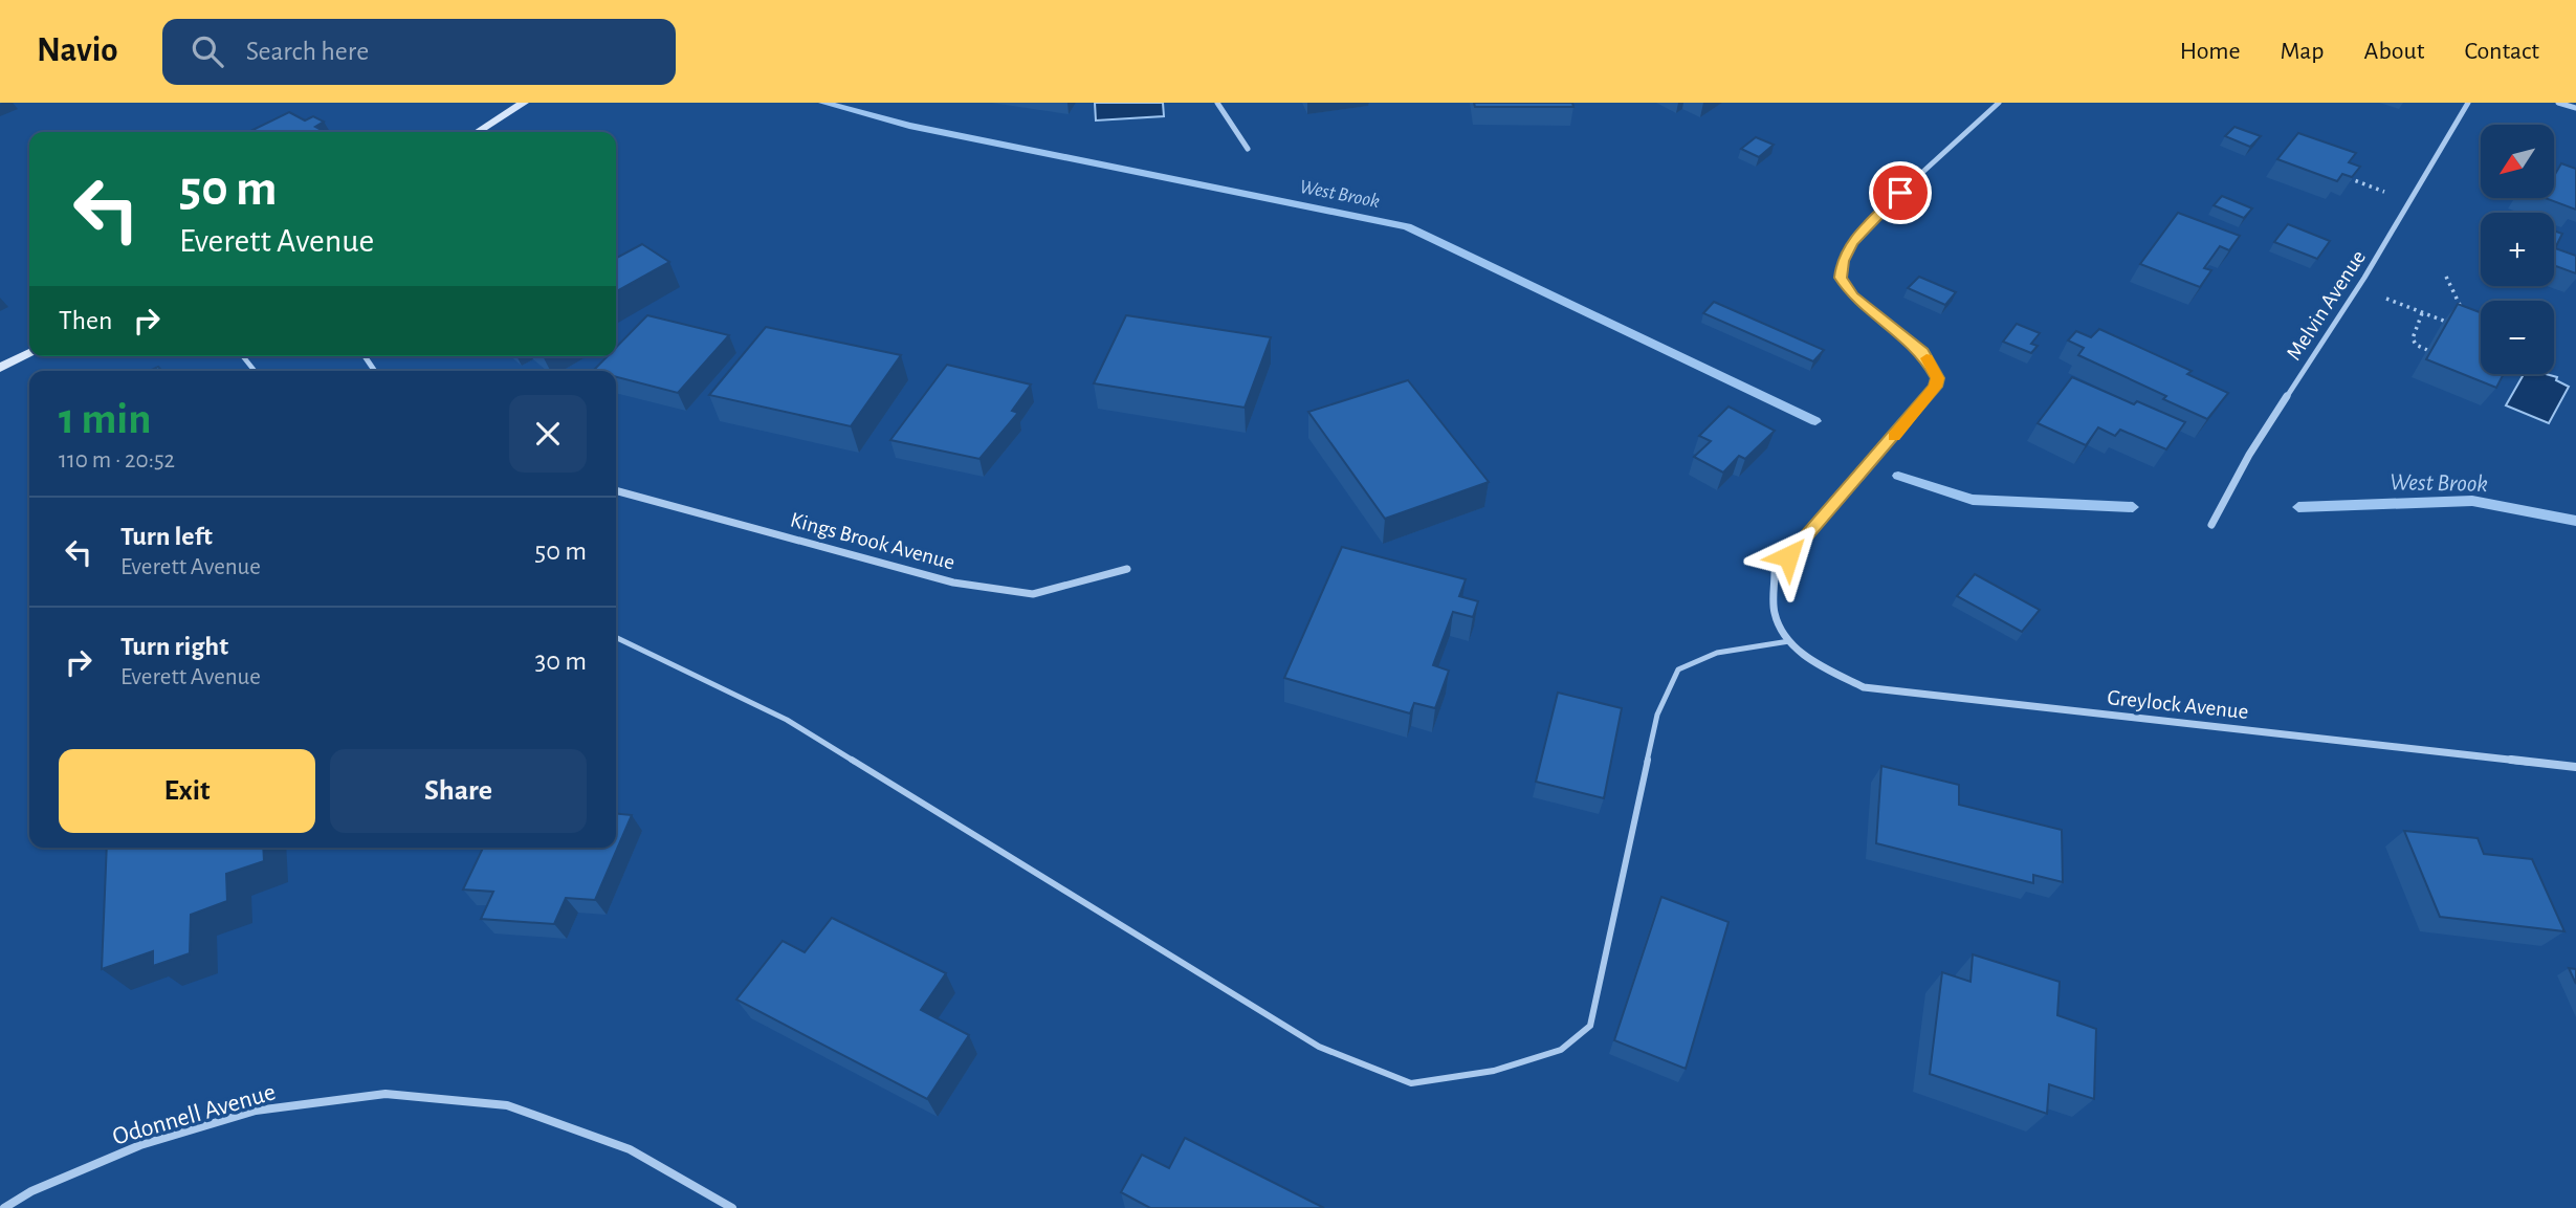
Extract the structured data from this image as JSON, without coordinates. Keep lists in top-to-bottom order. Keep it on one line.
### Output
{"streets":{"street":["Melvin Avenue","Kings Brook Avenue","Greylock Avenue","Odonnell Avenue"]},"water":["West Brook"],"north":"bottom left","page":{"header":"Navio","search":"Search here","nav":["Home","Map","About","Contact"],"map_buttons":["+","−"],"turn":["50 m","Everett Avenue"],"then":"Then","heading":["1 min","110 m · 20:52"],"list":[{"name":"Turn left","note":"Everett Avenue","value":"50 m"},{"name":"Turn right","note":"Everett Avenue","value":"30 m"}],"buttons":["Exit","Share"]}}
